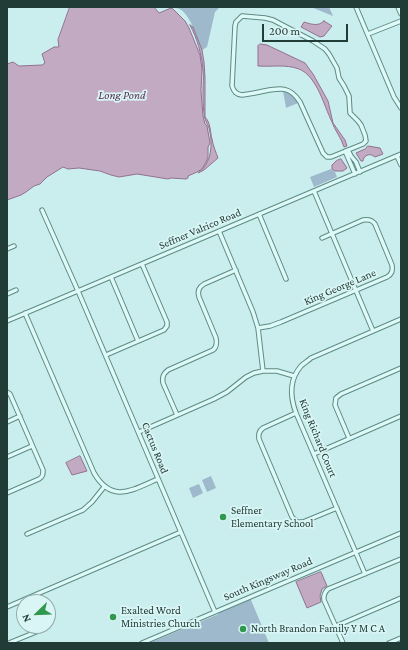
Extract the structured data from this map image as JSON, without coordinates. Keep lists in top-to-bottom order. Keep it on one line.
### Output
{"streets":{"street":["Seffner Valrico Road","King George Lane","King Richard Court","Cactus Road","South Kingsway Road"]},"crossings":[["Seffner Valrico Road","Cactus Road"],["King Richard Court","South Kingsway Road"],["Cactus Road","South Kingsway Road"]],"water":["Long Pond"],"places":["Seffner Elementary School","Exalted Word Ministries Church","North Brandon Family Y M C A"],"scale_bar":"200 m","north":"bottom left"}
